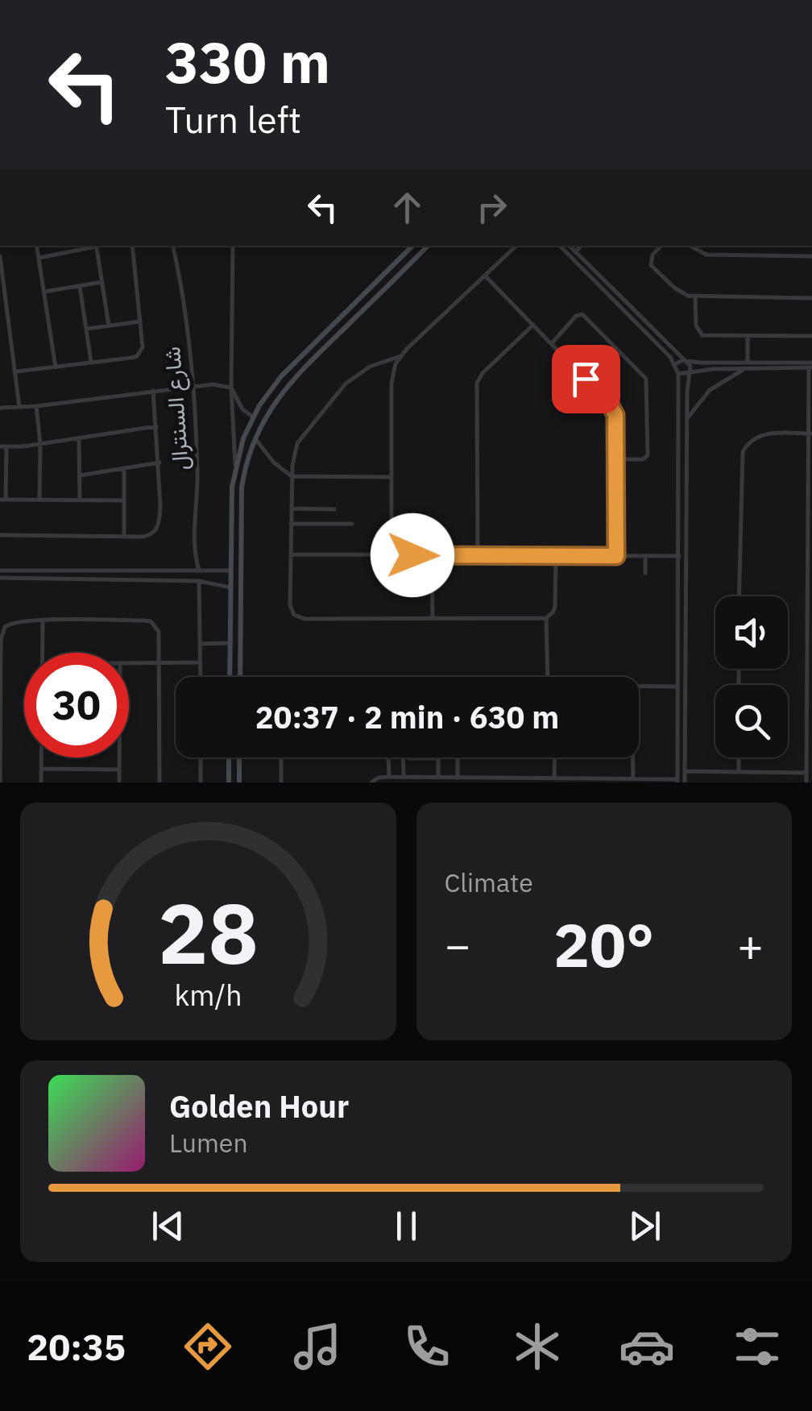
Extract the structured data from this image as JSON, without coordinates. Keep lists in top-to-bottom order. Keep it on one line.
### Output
{"streets":{"street":["شارع السنترال"]},"page":{"turn":["330 m","Turn left"],"limit":"30","trip":"20:37 · 2 min · 630 m","tile":"Climate","heat":["−","20°","+"],"song":["Golden Hour","Lumen"],"tabs":"20:35","gauge":["28","km/h"]}}
